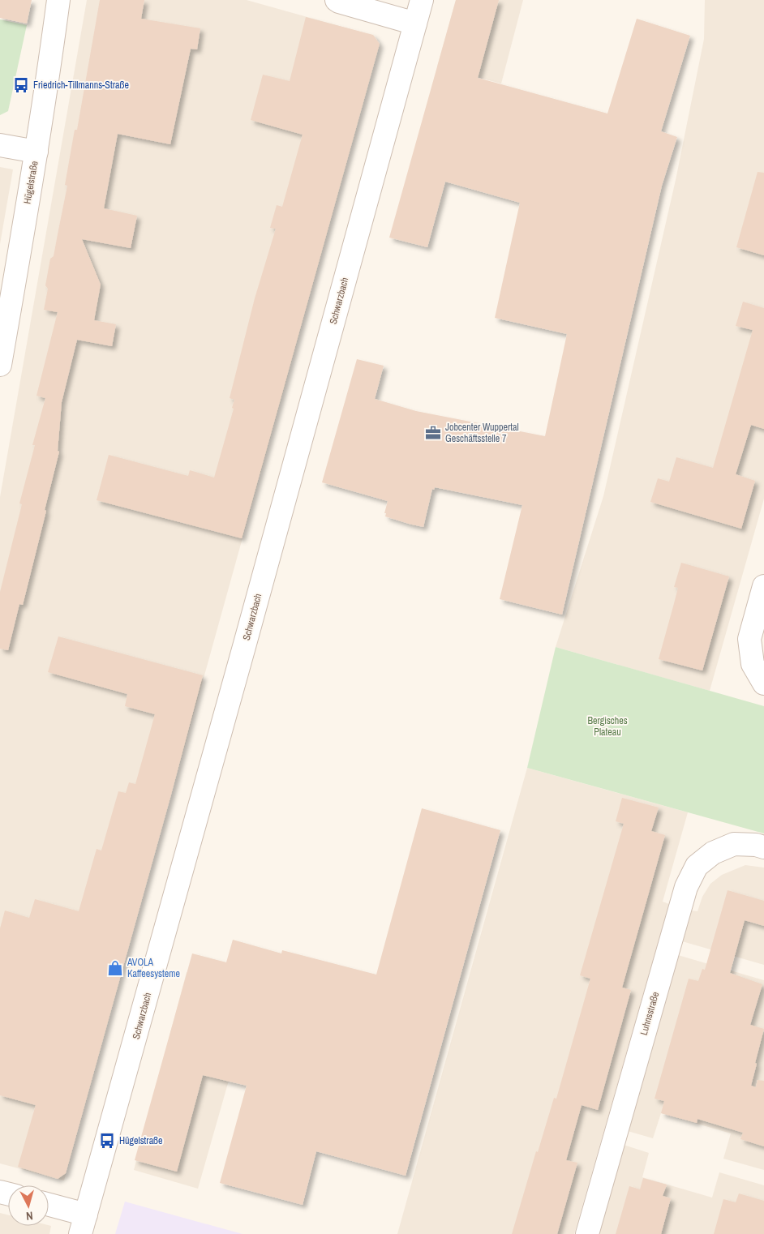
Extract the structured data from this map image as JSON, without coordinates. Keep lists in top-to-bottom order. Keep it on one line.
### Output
{"streets":{"street":["Hügelstraße","Schwarzbach","Luhnsstraße"]},"parks":["Bergisches Plateau"],"places":{"bus stop":["Friedrich-Tillmanns-Straße","Hügelstraße"],"office":["Jobcenter Wuppertal Geschäftsstelle 7"],"shop":["AVOLA Kaffeesysteme"]},"north":"bottom"}
